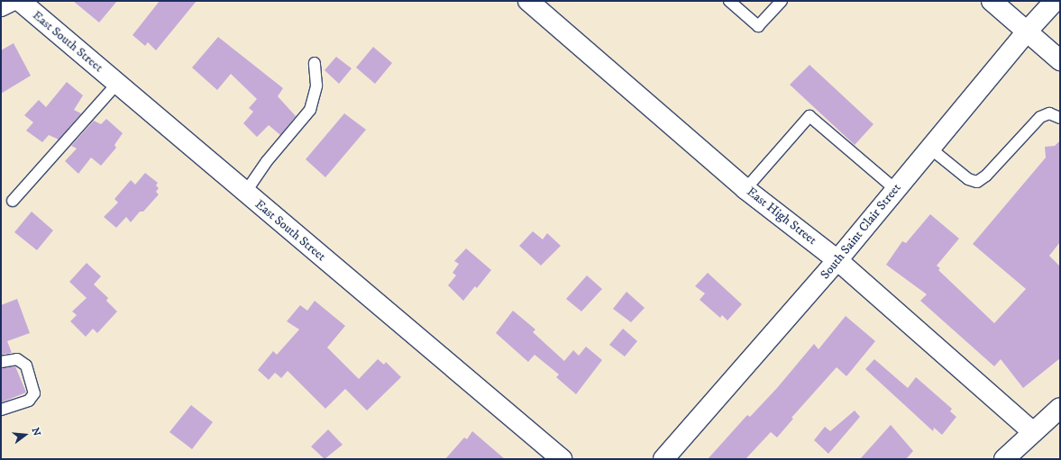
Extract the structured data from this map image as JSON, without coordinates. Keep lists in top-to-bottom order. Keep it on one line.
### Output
{"streets":{"street":["East South Street","East High Street","South Saint Clair Street"]},"crossings":[["East High Street","South Saint Clair Street"]],"north":"right"}
